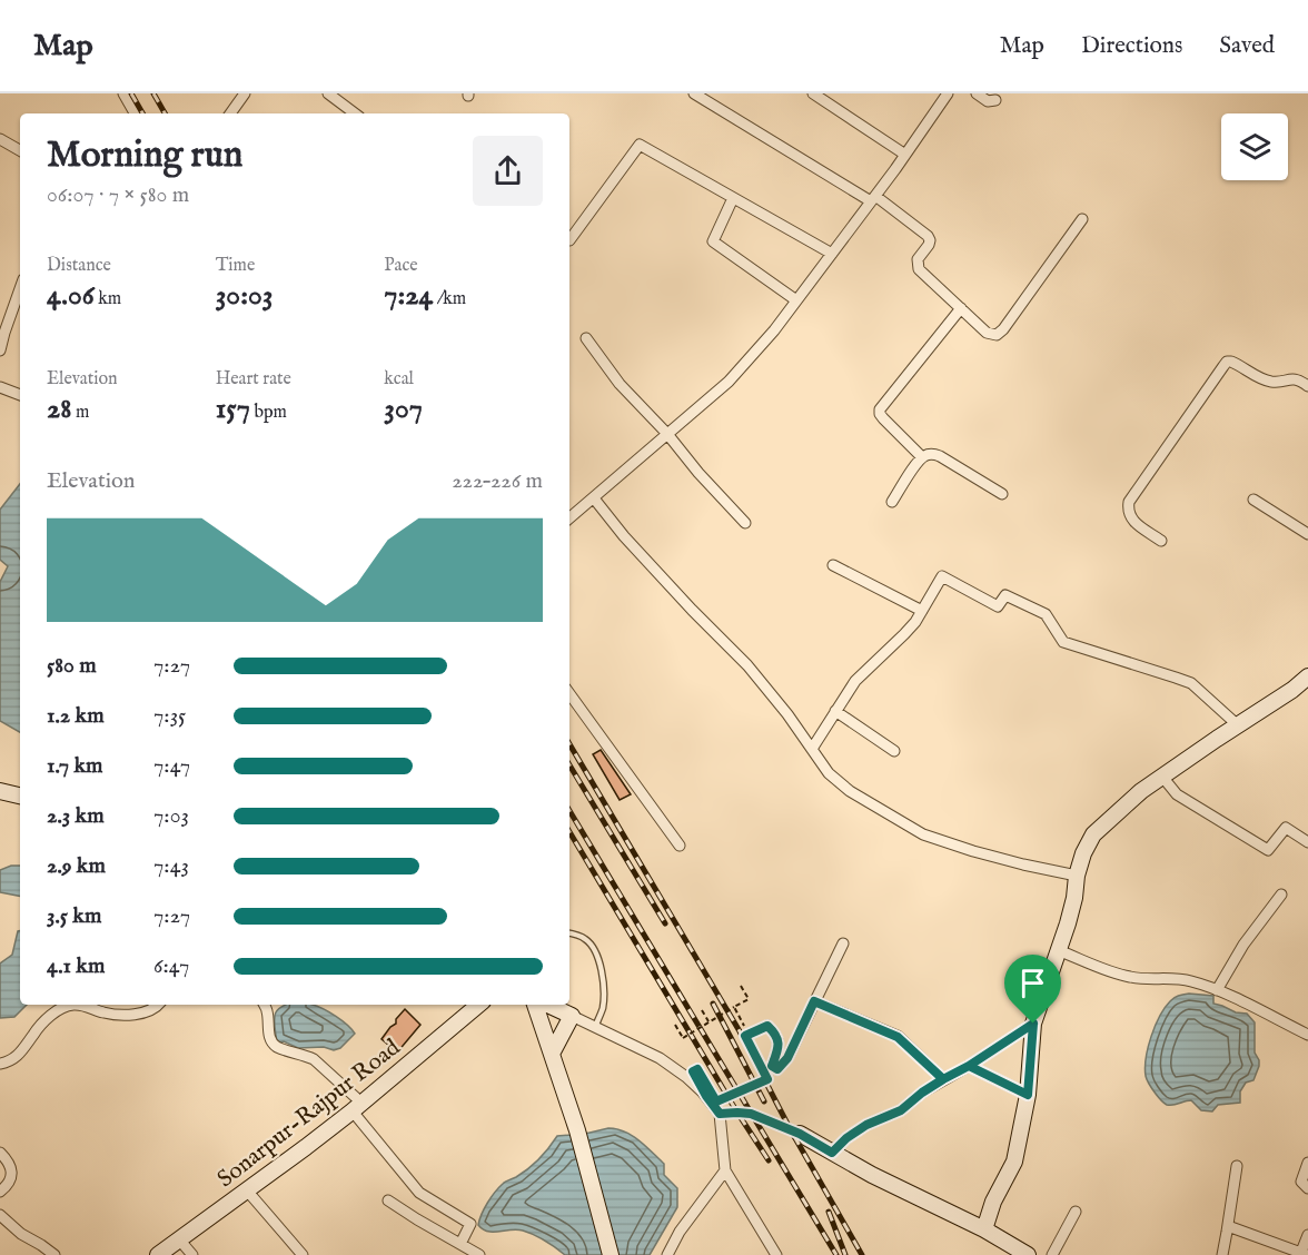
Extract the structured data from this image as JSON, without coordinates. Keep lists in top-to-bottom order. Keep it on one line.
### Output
{"streets":{"main road":["Sonarpur-Rajpur Road"]},"page":{"header":"Map","nav":["Map","Directions","Saved"],"heading":["Morning run","06:07 · 7 × 580 m"],"stats":[["Distance","4.06 km"],["Time","30:03"],["Pace","7:24 /km"],["Elevation","28 m"],["Heart rate","157 bpm"],["kcal","307"]],"chart":["Elevation","222–226 m"],"list":[{"name":"580 m","note":"7:27"},{"name":"1.2 km","note":"7:35"},{"name":"1.7 km","note":"7:47"},{"name":"2.3 km","note":"7:03"},{"name":"2.9 km","note":"7:43"},{"name":"3.5 km","note":"7:27"},{"name":"4.1 km","note":"6:47"}]}}
